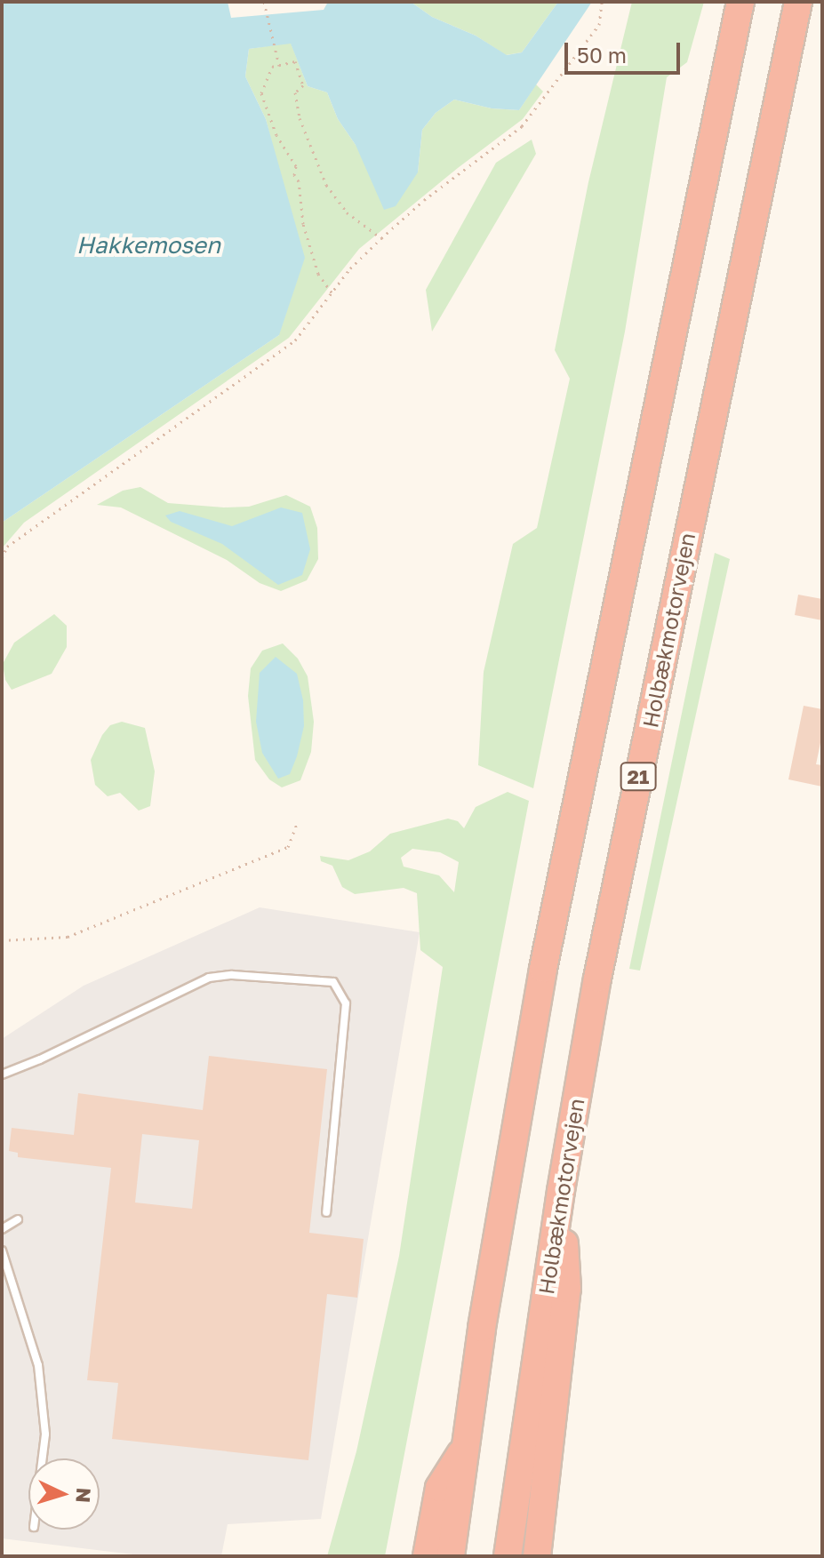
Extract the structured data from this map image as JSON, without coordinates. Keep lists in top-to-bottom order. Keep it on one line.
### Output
{"streets":{"highway":["Holbækmotorvejen","21"]},"water":["Hakkemosen"],"scale_bar":"50 m","north":"right"}
